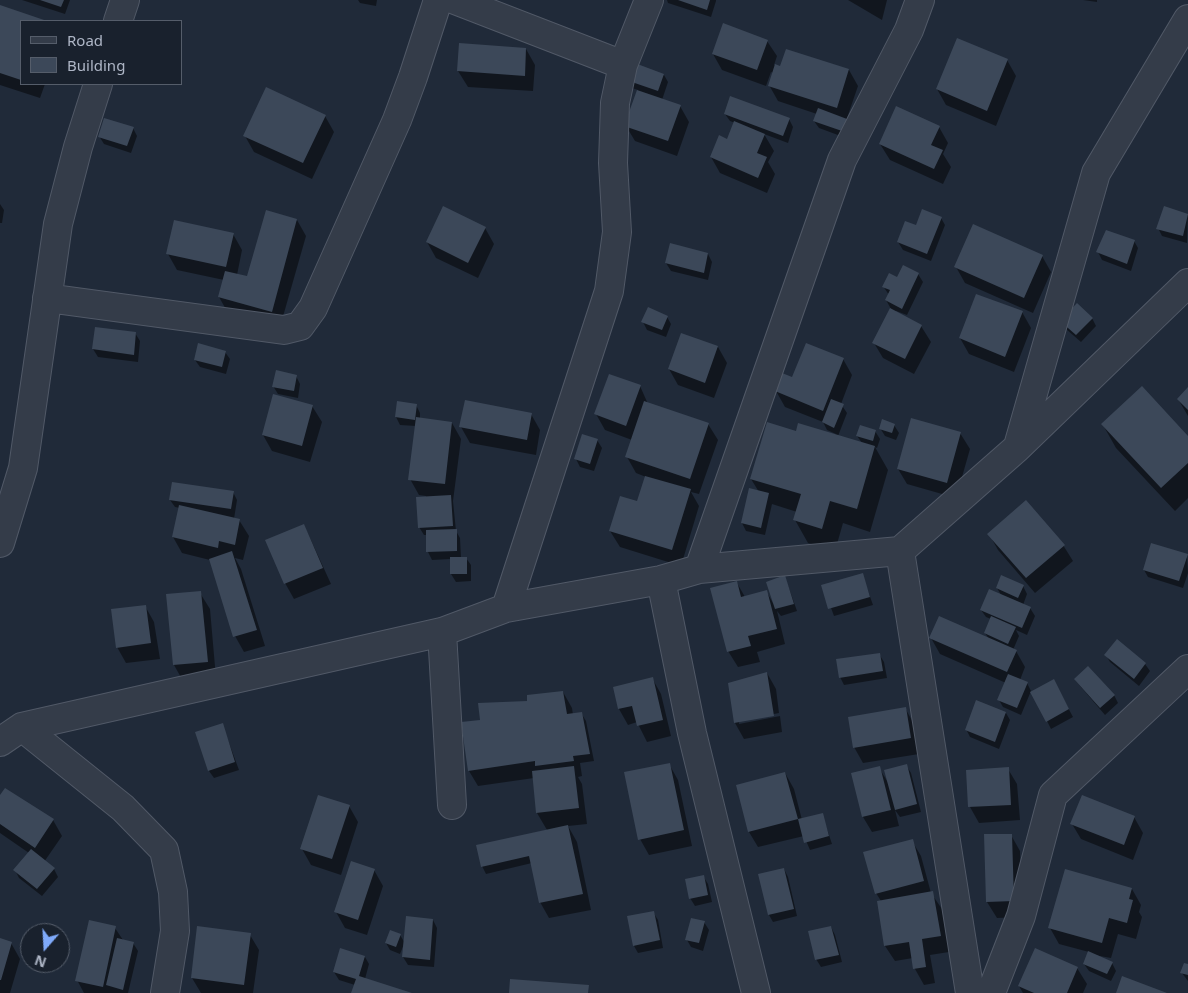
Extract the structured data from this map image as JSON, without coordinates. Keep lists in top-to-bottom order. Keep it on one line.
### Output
{"legend":["Road","Building"],"north":"bottom"}
